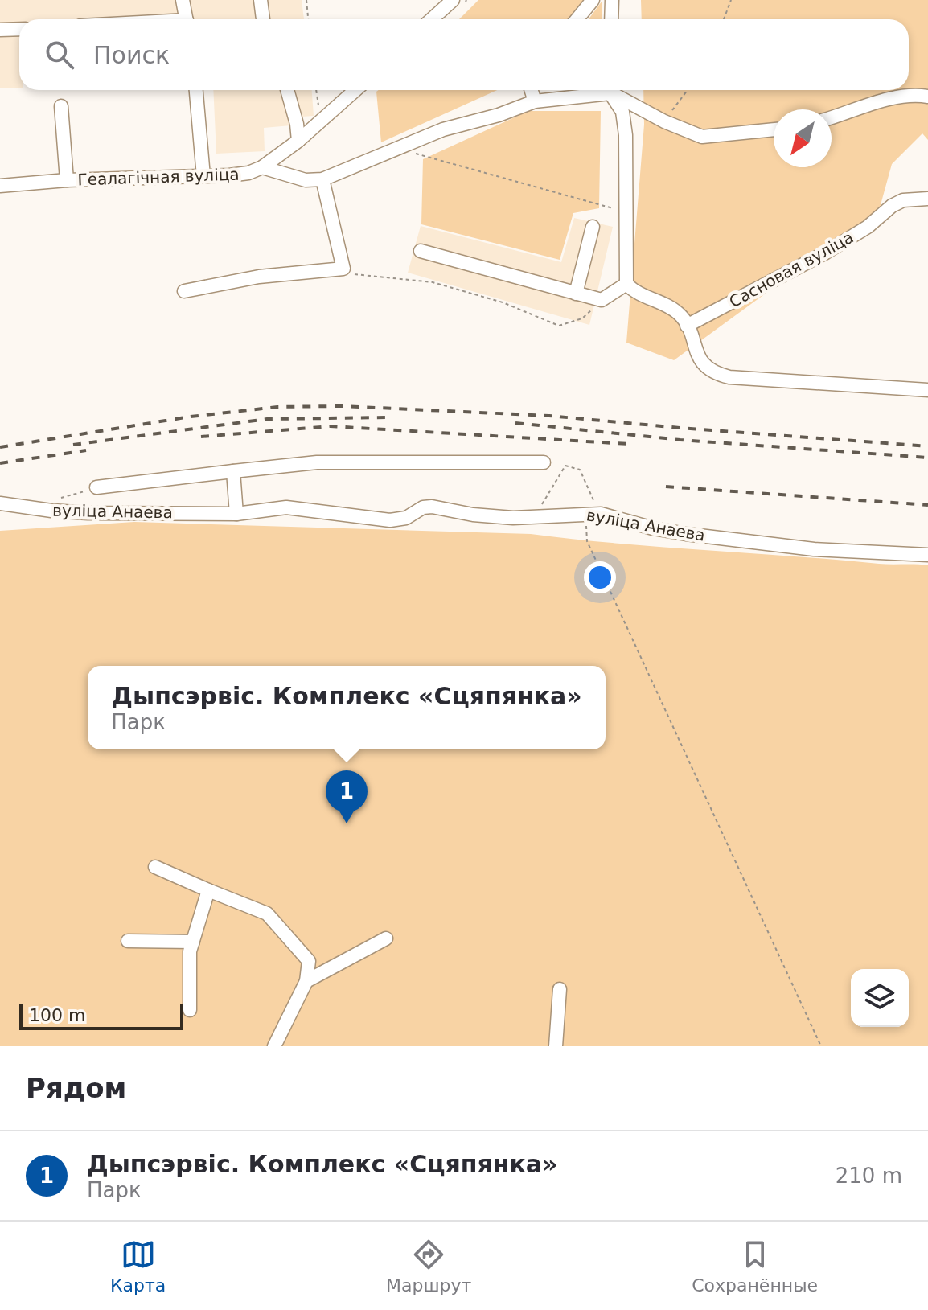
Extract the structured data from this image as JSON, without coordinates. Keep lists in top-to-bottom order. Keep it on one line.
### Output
{"streets":{"street":["Геалагічная вуліца","Сасновая вуліца","вуліца Анаева"]},"scale_bar":"100 m","north":"bottom left","page":{"search":"Поиск","popup":["Дыпсэрвіс. Комплекс «Сцяпянка»","Парк"],"pins":"1","scale":"100 m","heading":"Рядом","list":[{"mark":"1","name":"Дыпсэрвіс. Комплекс «Сцяпянка»","note":"Парк","value":"210 m"}],"nav":["Карта","Маршрут","Сохранённые"]}}
